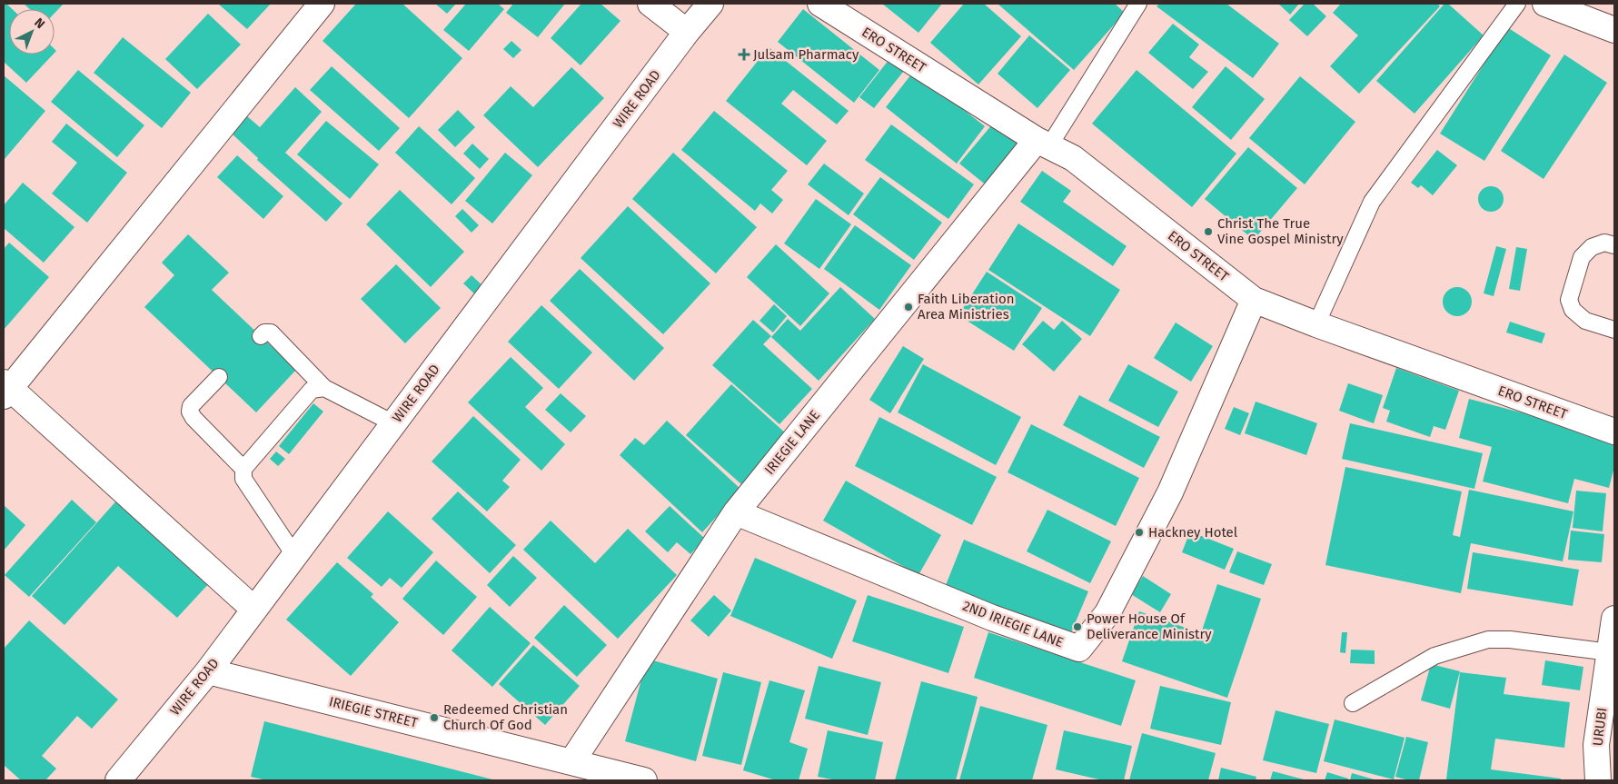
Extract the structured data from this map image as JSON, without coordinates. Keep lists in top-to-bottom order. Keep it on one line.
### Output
{"streets":{"main road":["ERO STREET","WIRE ROAD","IRIEGIE LANE","2ND IRIEGIE LANE","IRIEGIE STREET","URUBI"]},"crossings":[["ERO STREET","IRIEGIE LANE"],["ERO STREET","2ND IRIEGIE LANE"],["WIRE ROAD","IRIEGIE STREET"],["IRIEGIE LANE","2ND IRIEGIE LANE"],["IRIEGIE LANE","IRIEGIE STREET"]],"places":{"health":["Julsam Pharmacy"],"other":["Christ The True Vine Gospel Ministry","Faith Liberation Area Ministries","Hackney Hotel","Power House Of Deliverance Ministry","Redeemed Christian Church Of God"]},"north":"top right"}
